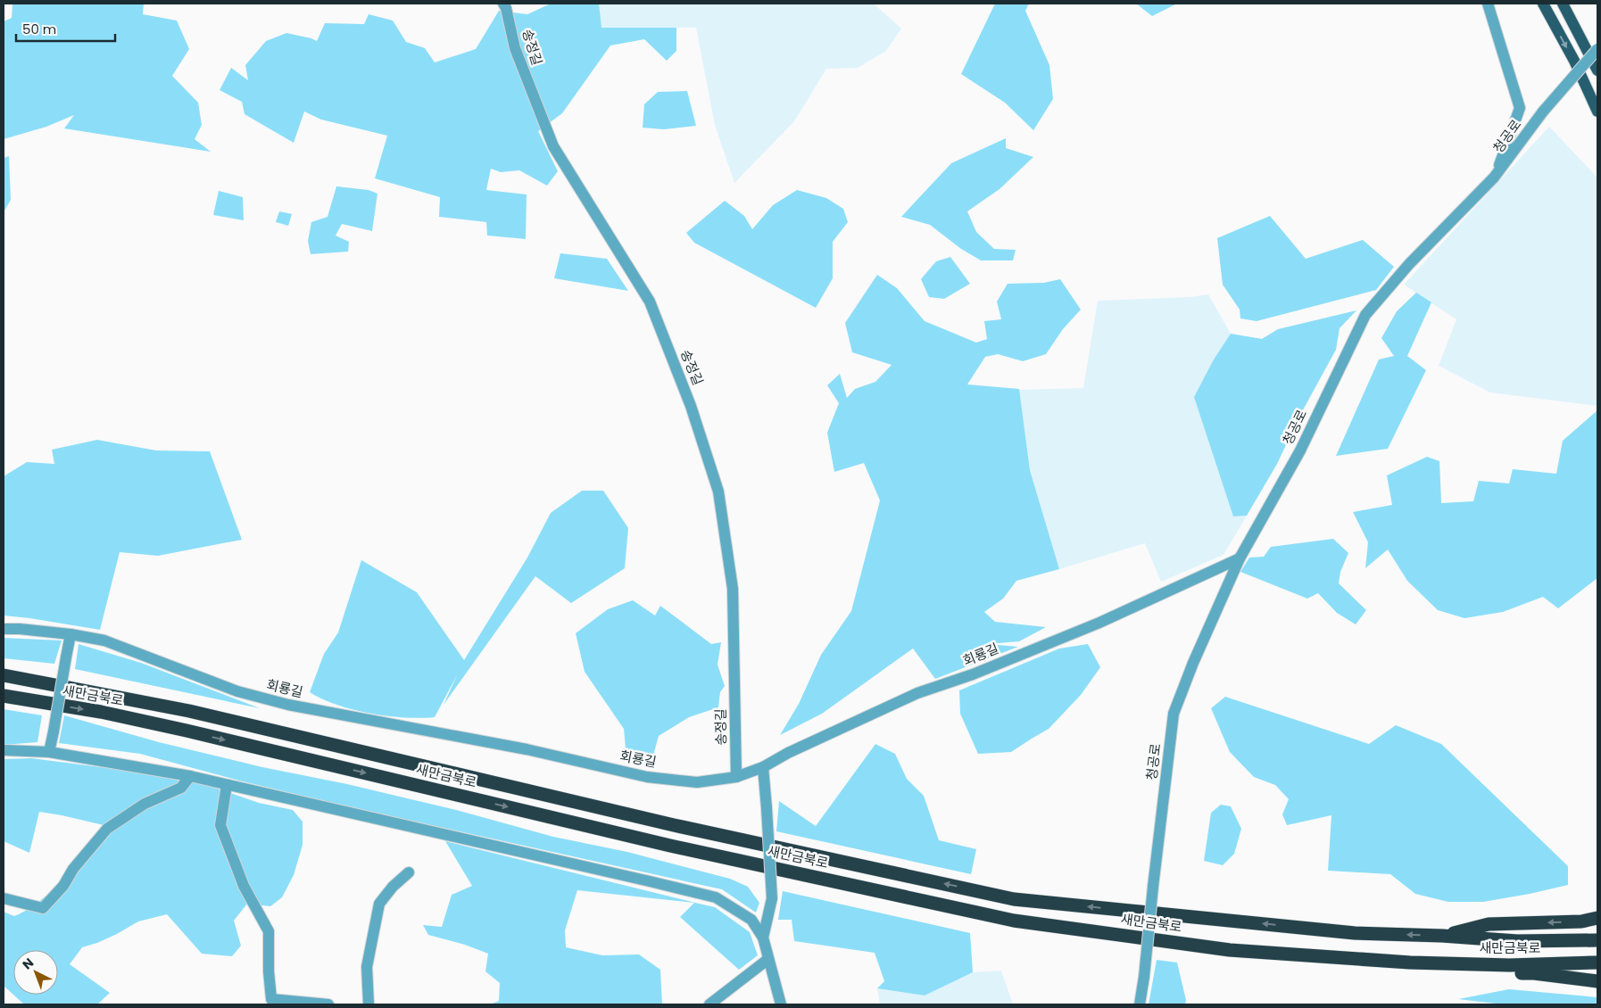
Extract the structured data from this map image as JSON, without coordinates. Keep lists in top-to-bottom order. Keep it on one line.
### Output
{"streets":{"highway":["새만금북로"],"street":["송정길","청공로","회룡길"]},"crossings":[["송정길","회룡길"],["청공로","회룡길"]],"scale_bar":"50 m","north":"top left"}
